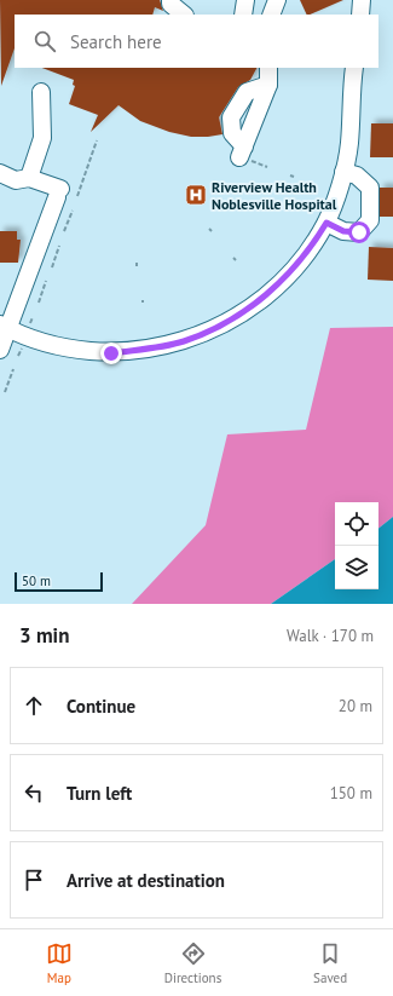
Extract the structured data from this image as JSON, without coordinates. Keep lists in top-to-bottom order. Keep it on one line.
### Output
{"places":{"hospital":["Riverview Health Noblesville Hospital"]},"scale_bar":"50 m","page":{"search":"Search here","scale":"50 m","heading":["3 min","Walk · 170 m"],"list":[["Continue","20 m"],["Turn left","150 m"],"Arrive at destination"],"nav":["Map","Directions","Saved"]}}
